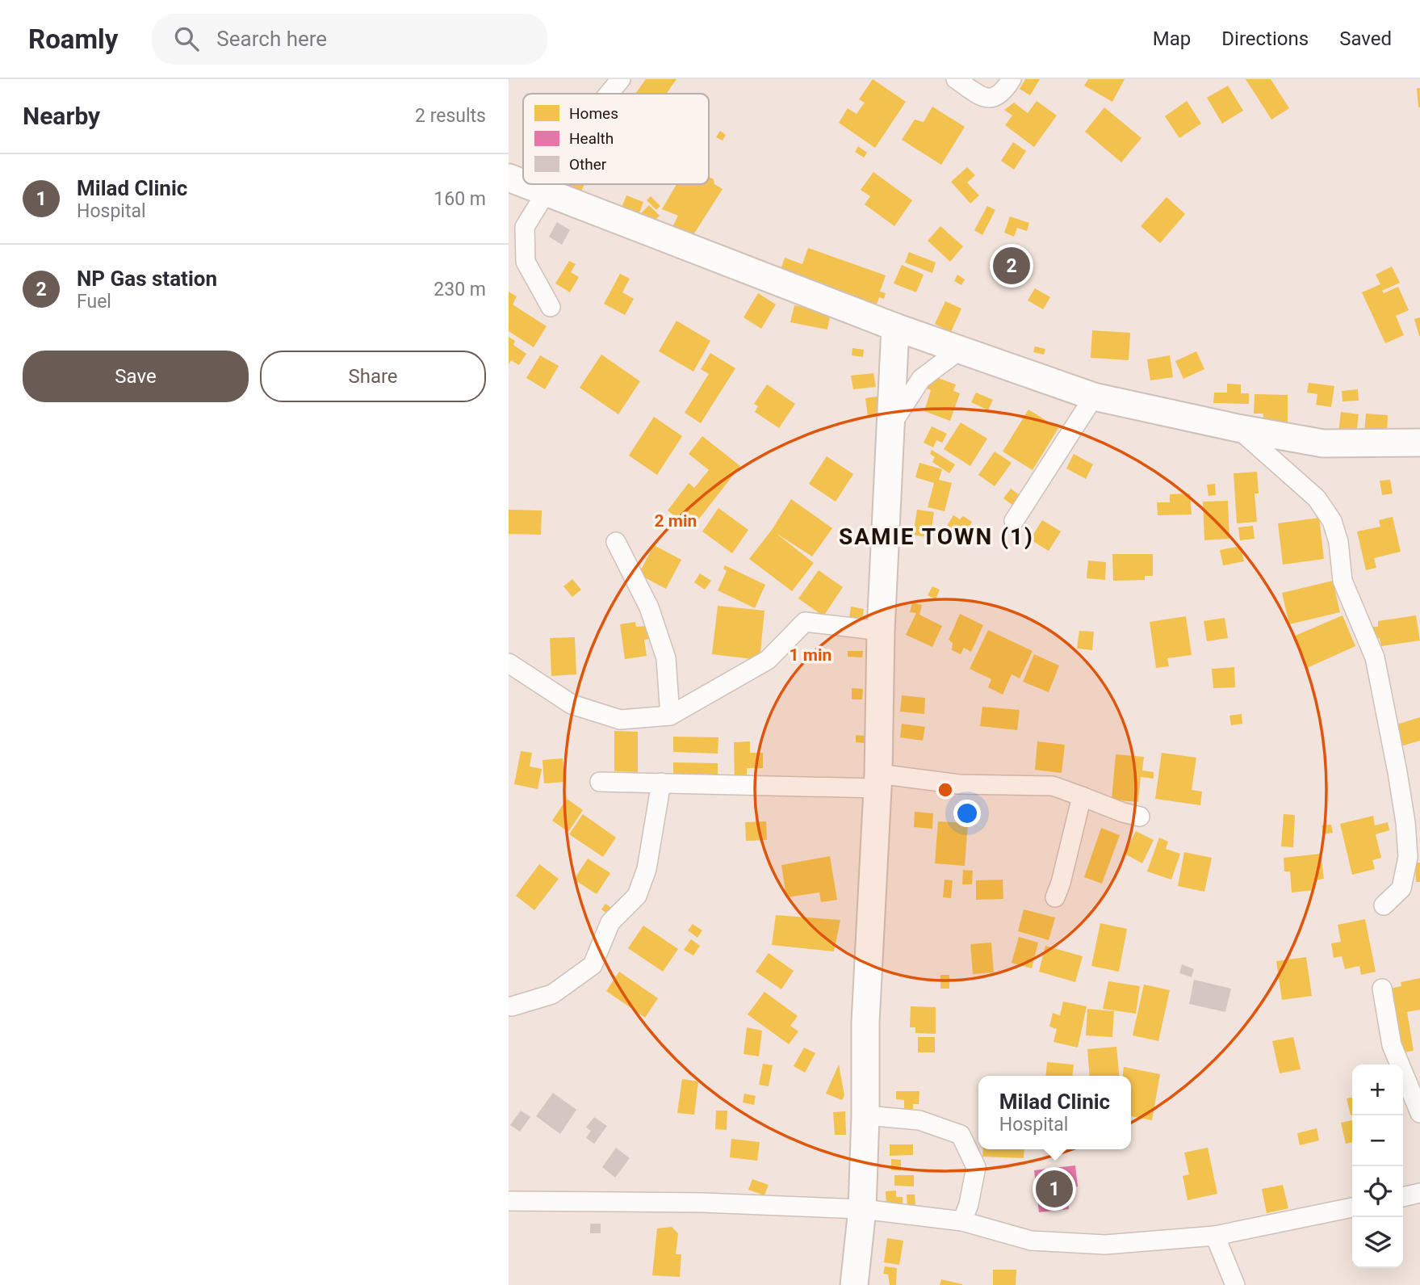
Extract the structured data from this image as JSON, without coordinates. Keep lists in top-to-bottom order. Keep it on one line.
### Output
{"districts":["SAMIE TOWN (1)"],"legend":["Homes","Health","Other"],"page":{"header":"Roamly","search":"Search here","nav":["Map","Directions","Saved"],"heading":["Nearby","2 results"],"list":[{"mark":"1","name":"Milad Clinic","note":"Hospital","value":"160 m"},{"mark":"2","name":"NP Gas station","note":"Fuel","value":"230 m"}],"pins":["2","1"],"buttons":["Save","Share"],"map_buttons":["+","−"],"popup":["Milad Clinic","Hospital"]},"rings":["2 min","1 min"]}
